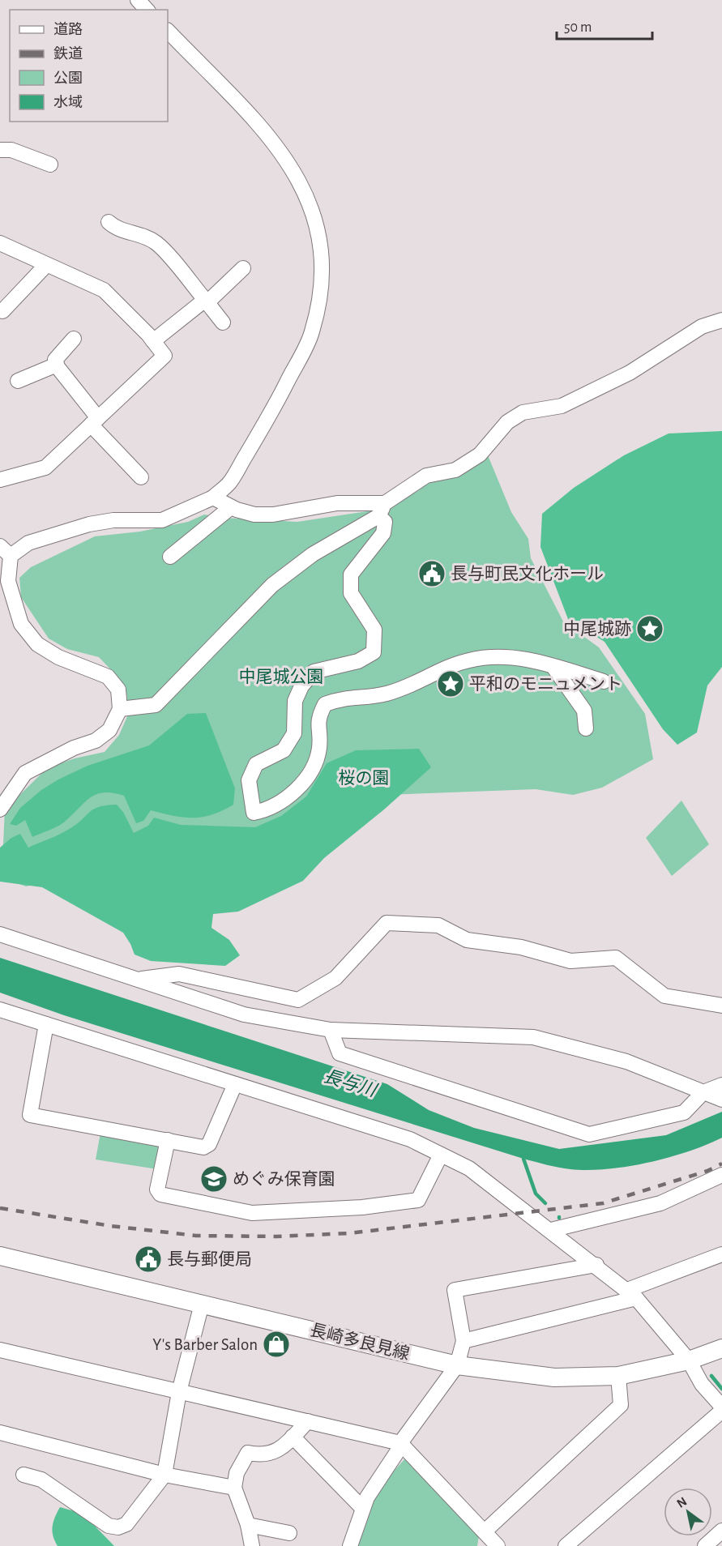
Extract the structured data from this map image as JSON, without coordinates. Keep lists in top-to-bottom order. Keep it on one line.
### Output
{"streets":{"main road":["長崎多良見線"]},"water":["長与川"],"parks":["中尾城公園","桜の園"],"places":{"public building":["長与町民文化ホール","長与郵便局"],"place":["中尾城跡","平和のモニュメント"],"school or university":["めぐみ保育園"],"shop":["Y's Barber Salon"]},"legend":["道路","鉄道","公園","水域"],"scale_bar":"50 m","north":"top left"}
